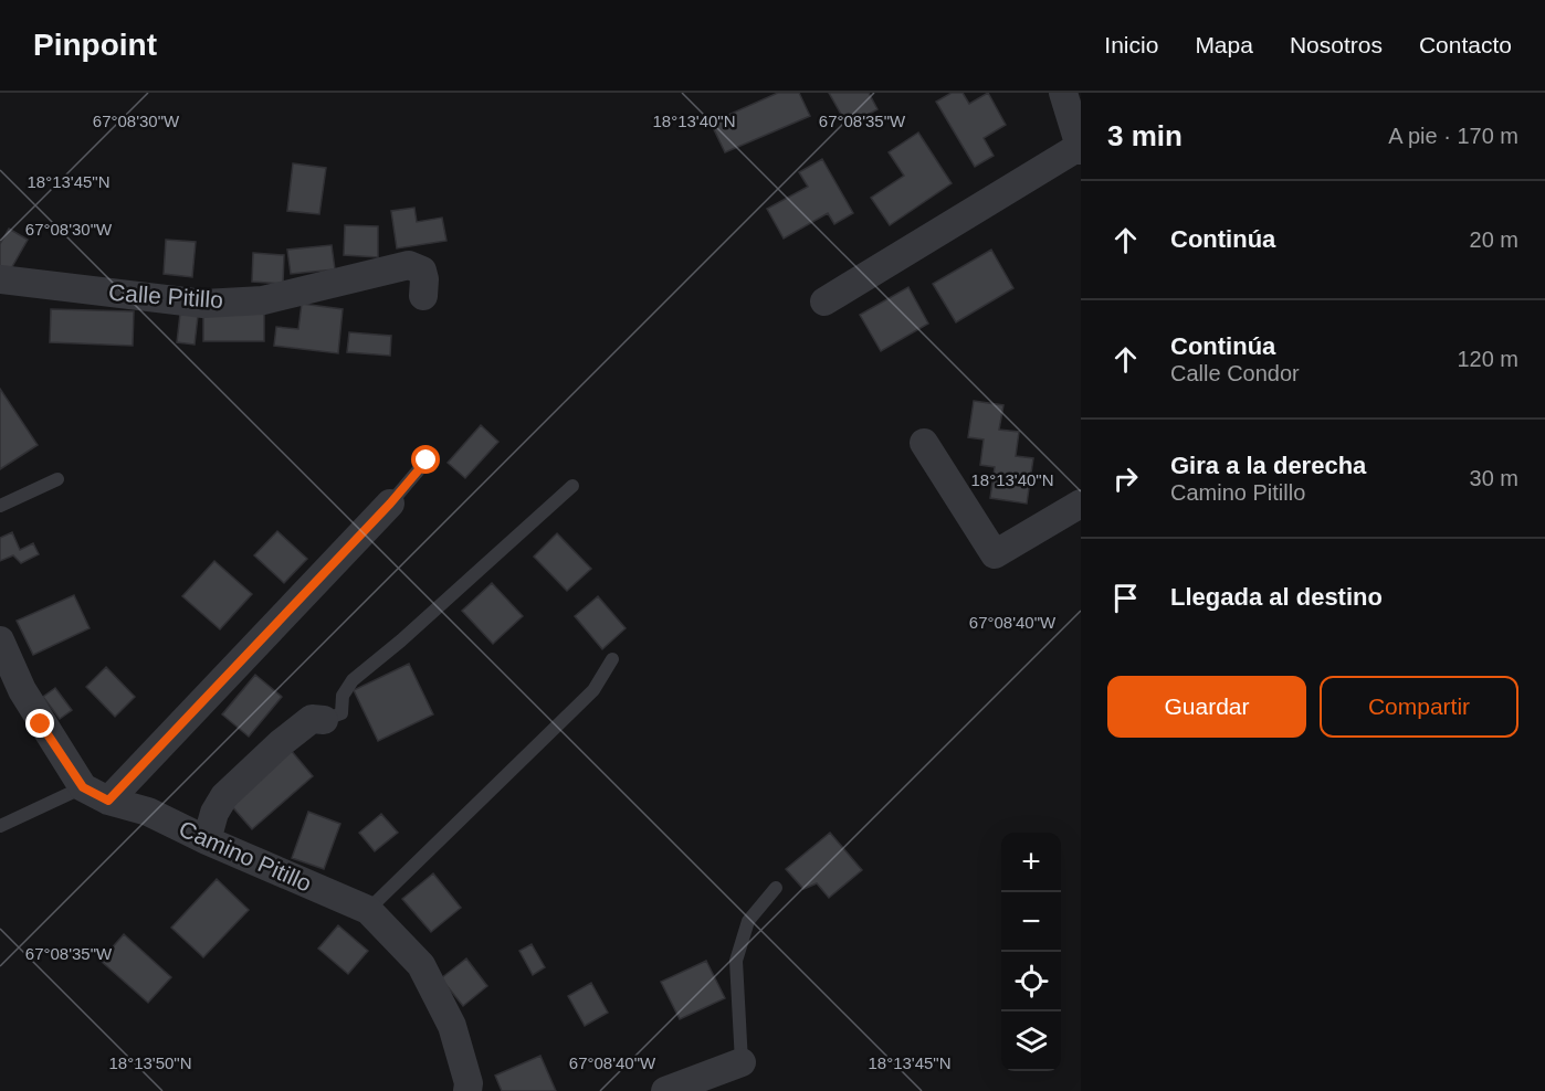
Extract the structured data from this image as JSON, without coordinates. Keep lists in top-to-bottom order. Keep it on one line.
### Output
{"streets":{"street":["Calle Pitillo","Camino Pitillo"]},"page":{"header":"Pinpoint","nav":["Inicio","Mapa","Nosotros","Contacto"],"heading":["3 min","A pie · 170 m"],"list":[["Continúa","20 m"],["Continúa","Calle Condor","120 m"],["Gira a la derecha","Camino Pitillo","30 m"],"Llegada al destino"],"buttons":["Guardar","Compartir"],"map_buttons":["+","−"]},"coordinates":["67°08'30\"W","18°13'40\"N","67°08'35\"W","18°13'45\"N","67°08'40\"W","18°13'50\"N"]}
